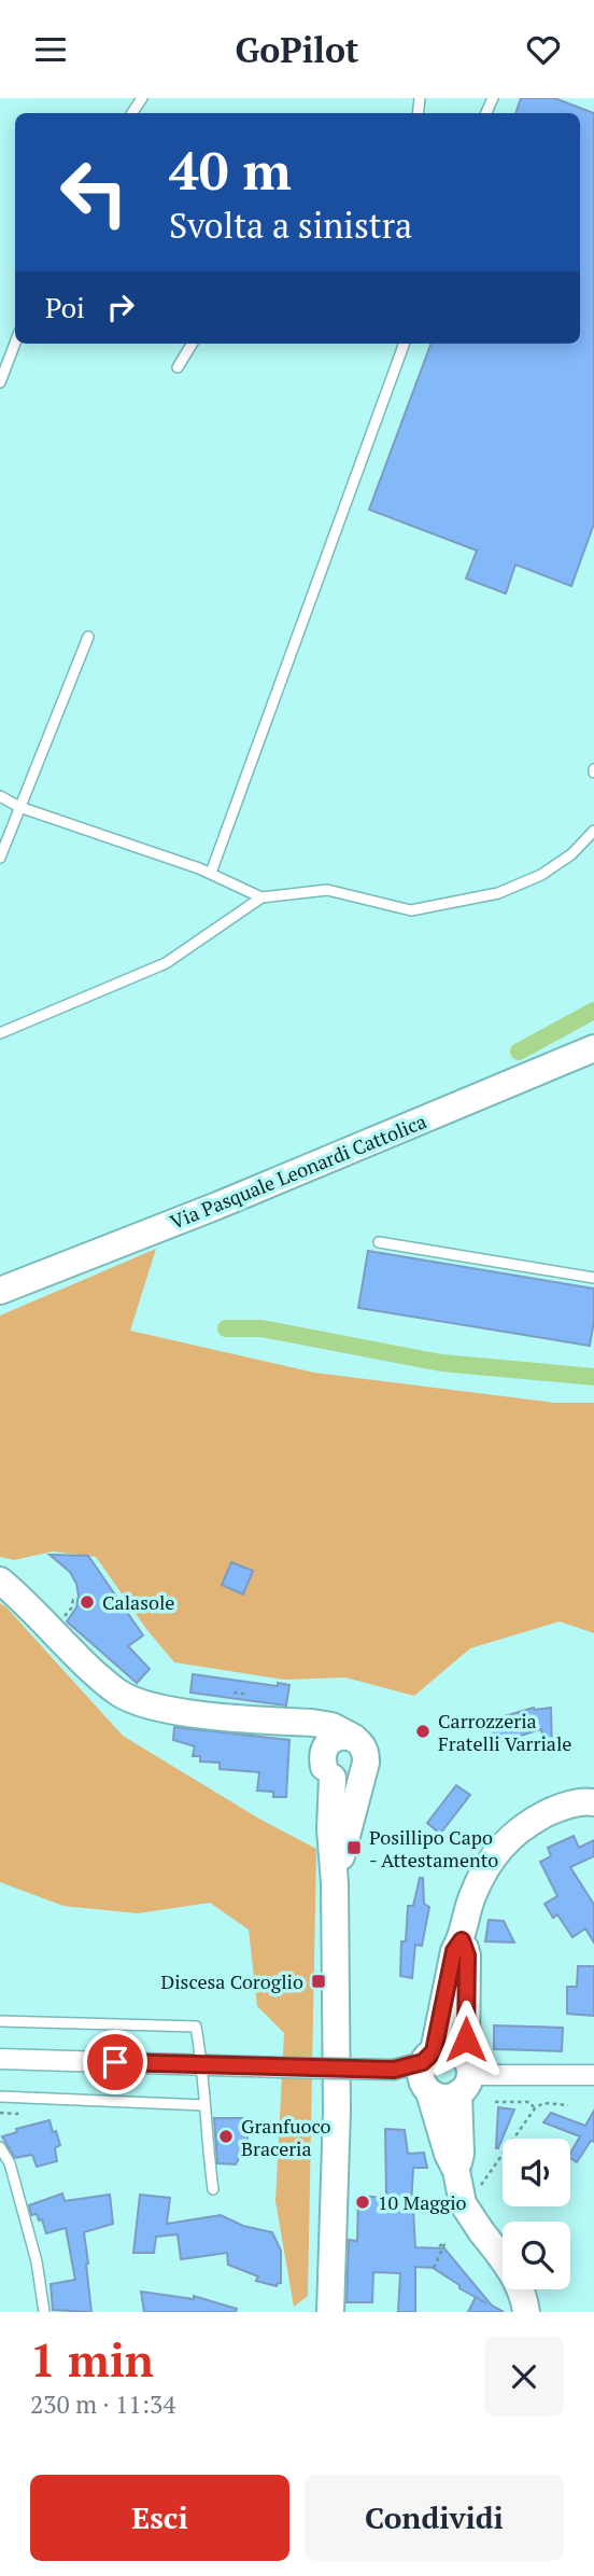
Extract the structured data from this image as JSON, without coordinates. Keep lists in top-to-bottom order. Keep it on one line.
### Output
{"streets":{"street":["Via Pasquale Leonardi Cattolica"]},"places":{"other":["Calasole","Carrozzeria Fratelli Varriale","Granfuoco Braceria","10 Maggio"],"transit":["Posillipo Capo - Attestamento","Discesa Coroglio"]},"page":{"header":"GoPilot","turn":["40 m","Svolta a sinistra"],"then":"Poi","heading":["1 min","230 m · 11:34"],"buttons":["Esci","Condividi"]}}
